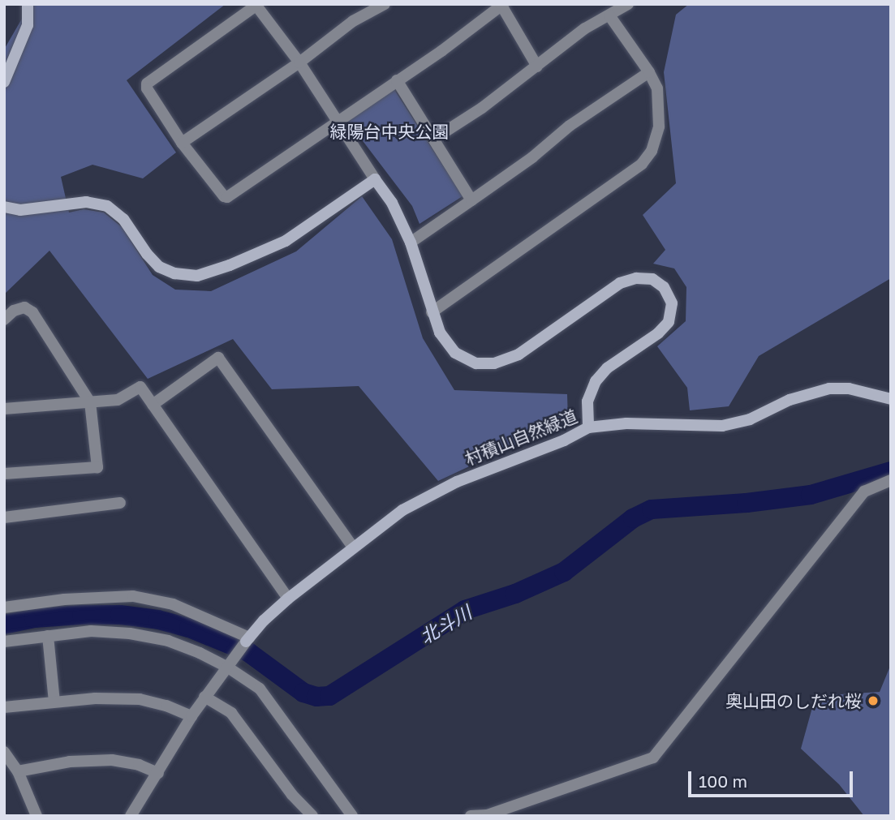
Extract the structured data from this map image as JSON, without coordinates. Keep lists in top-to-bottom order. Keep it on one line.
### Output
{"streets":{"street":["村積山自然緑道"]},"water":["北斗川"],"parks":["緑陽台中央公園"],"places":["奥山田のしだれ桜"],"scale_bar":"100 m"}
